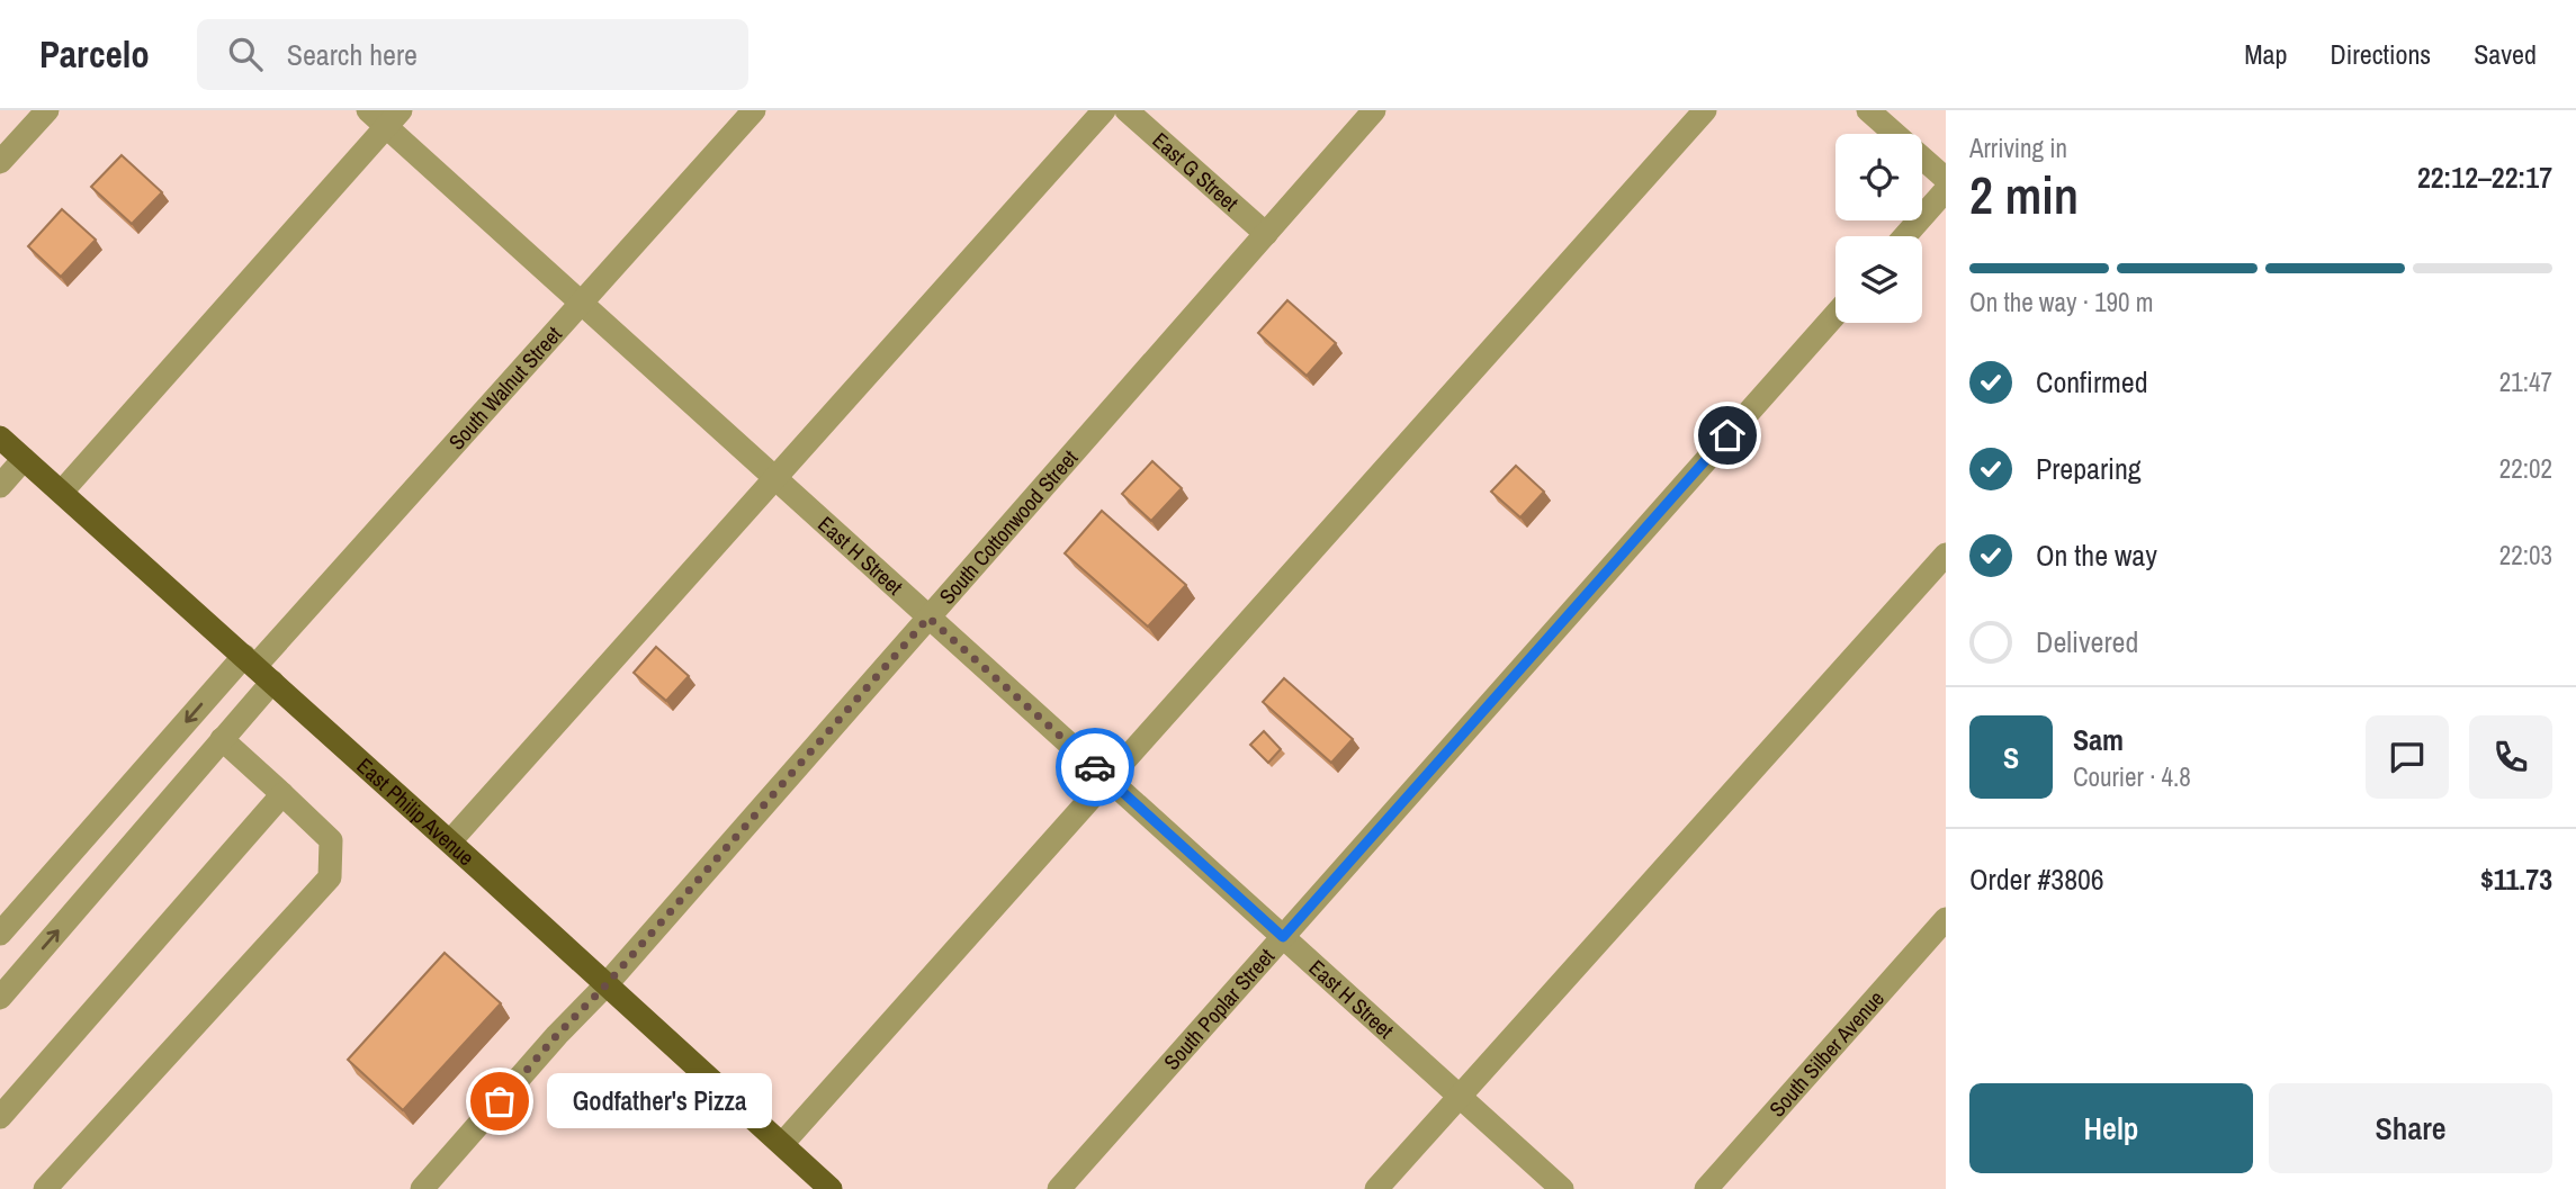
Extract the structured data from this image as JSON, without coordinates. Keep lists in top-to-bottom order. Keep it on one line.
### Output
{"streets":{"main road":["East Philip Avenue"],"street":["East G Street","South Walnut Street","South Cottonwood Street","East H Street","South Poplar Street","South Silber Avenue"]},"crossings":[["East G Street","South Cottonwood Street"],["South Walnut Street","East H Street"],["South Walnut Street","East Philip Avenue"],["South Cottonwood Street","East H Street"],["South Cottonwood Street","East Philip Avenue"],["East H Street","South Poplar Street"]],"places":["Godfather's Pizza"],"page":{"header":"Parcelo","search":"Search here","nav":["Map","Directions","Saved"],"heading":["2 min","Arriving in","22:12–22:17"],"panel":["Sam","Courier · 4.8","Order #3806","$11.73"],"bar":"On the way · 190 m","list":[["Confirmed","21:47"],["Preparing","22:02"],["On the way","22:03"],"Delivered"],"round":"S","buttons":["Help","Share"],"bubble":"Godfather's Pizza"}}
